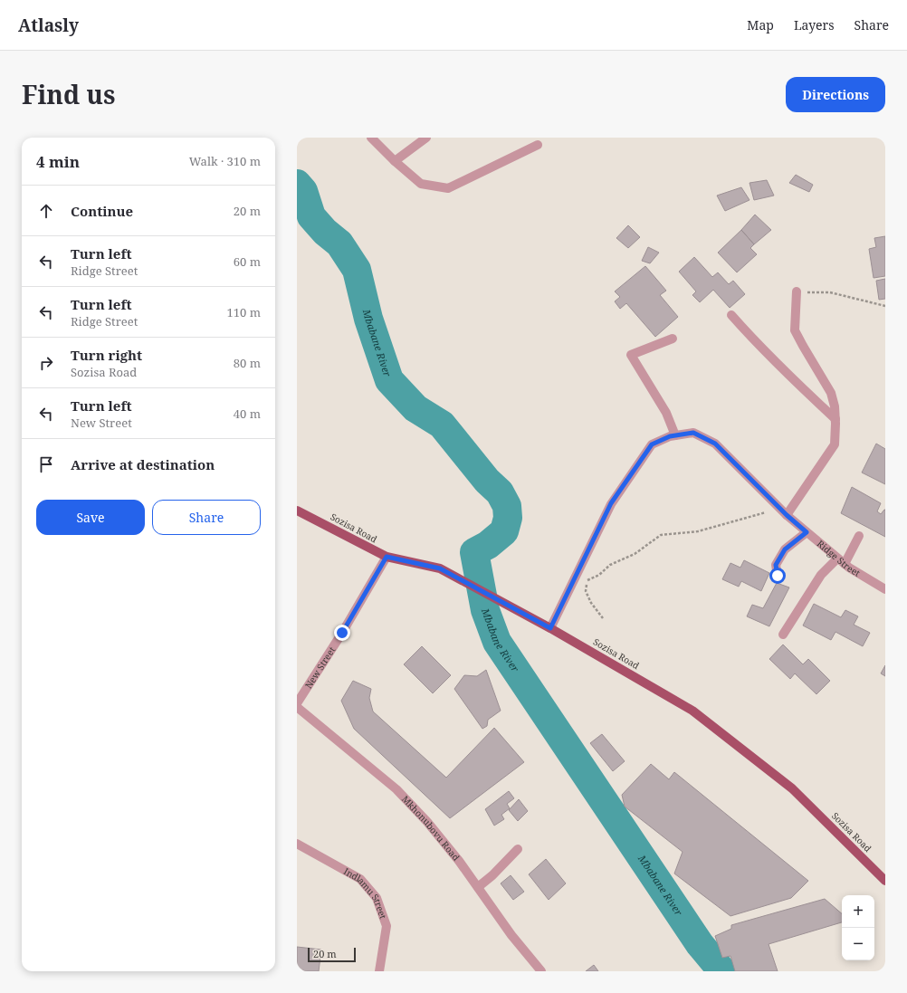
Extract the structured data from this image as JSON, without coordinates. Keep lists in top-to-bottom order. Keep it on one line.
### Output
{"streets":{"main road":["Sozisa Road"],"street":["Ridge Street","New Street","Mkhonubovu Road","Indlamu Street"]},"crossings":[["Sozisa Road","Ridge Street"],["Sozisa Road","New Street"]],"water":["Mbabane River"],"scale_bar":"20 m","page":{"header":"Atlasly","nav":["Map","Layers","Share"],"title":"Find us","buttons":["Directions",["Save","Share"]],"heading":["4 min","Walk · 310 m"],"list":[["Continue","20 m"],["Turn left","Ridge Street","60 m"],["Turn left","Ridge Street","110 m"],["Turn right","Sozisa Road","80 m"],["Turn left","New Street","40 m"],"Arrive at destination"],"map_buttons":["+","−"],"scale":"20 m"}}
